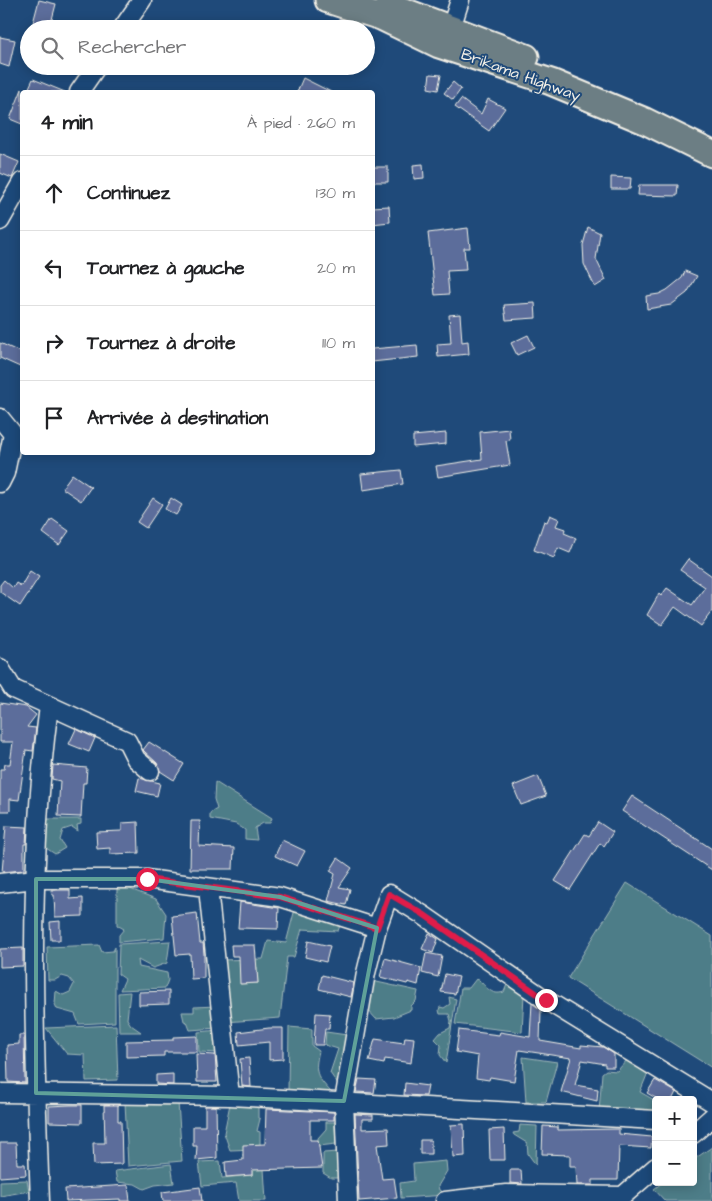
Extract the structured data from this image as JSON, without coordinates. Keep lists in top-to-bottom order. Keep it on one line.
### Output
{"streets":{"highway":["Brikama Highway"]},"page":{"search":"Rechercher","heading":["4 min","À pied · 260 m"],"list":[["Continuez","130 m"],["Tournez à gauche","20 m"],["Tournez à droite","110 m"],"Arrivée à destination"],"map_buttons":["+","−"]}}
